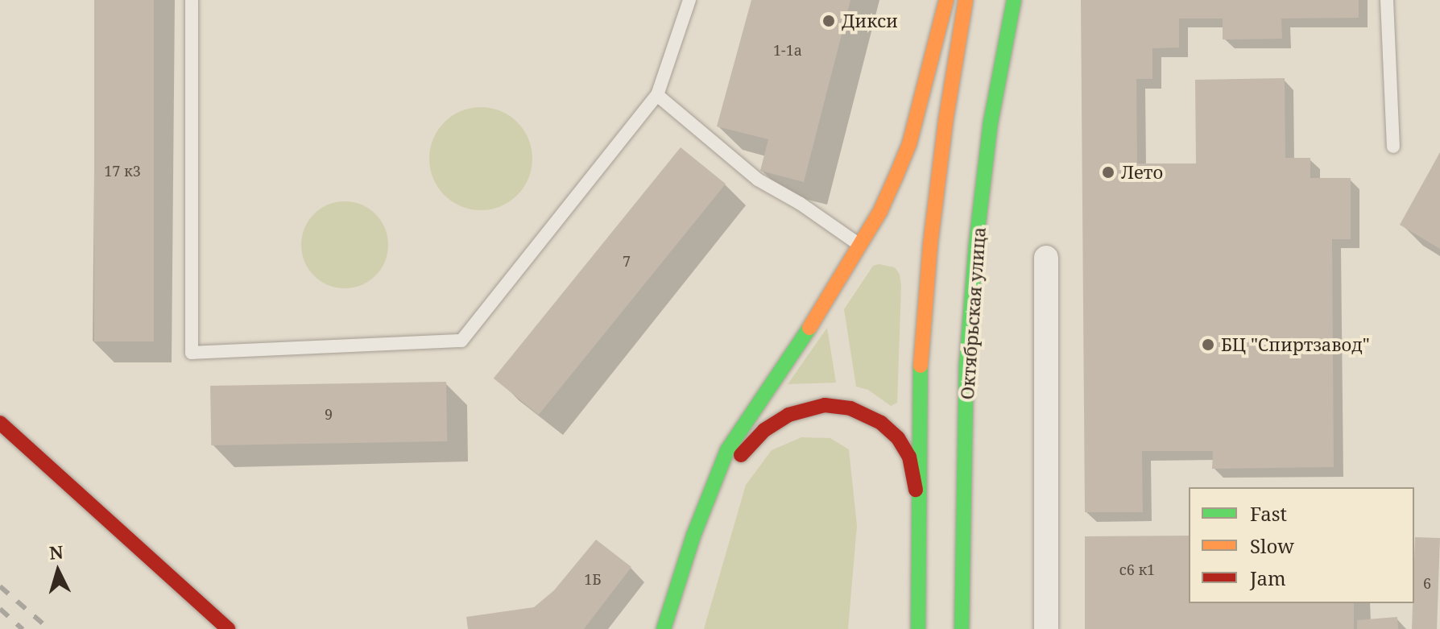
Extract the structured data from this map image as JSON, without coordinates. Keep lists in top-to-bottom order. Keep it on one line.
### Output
{"streets":{"main road":["Октябрьская улица"]},"places":["Дикси","Лето","БЦ \"Спиртзавод\""],"house_numbers":["1-1а","17 к3","7","9","с6 к1","1Б","6"],"legend":["Fast","Slow","Jam"],"north":"top"}
